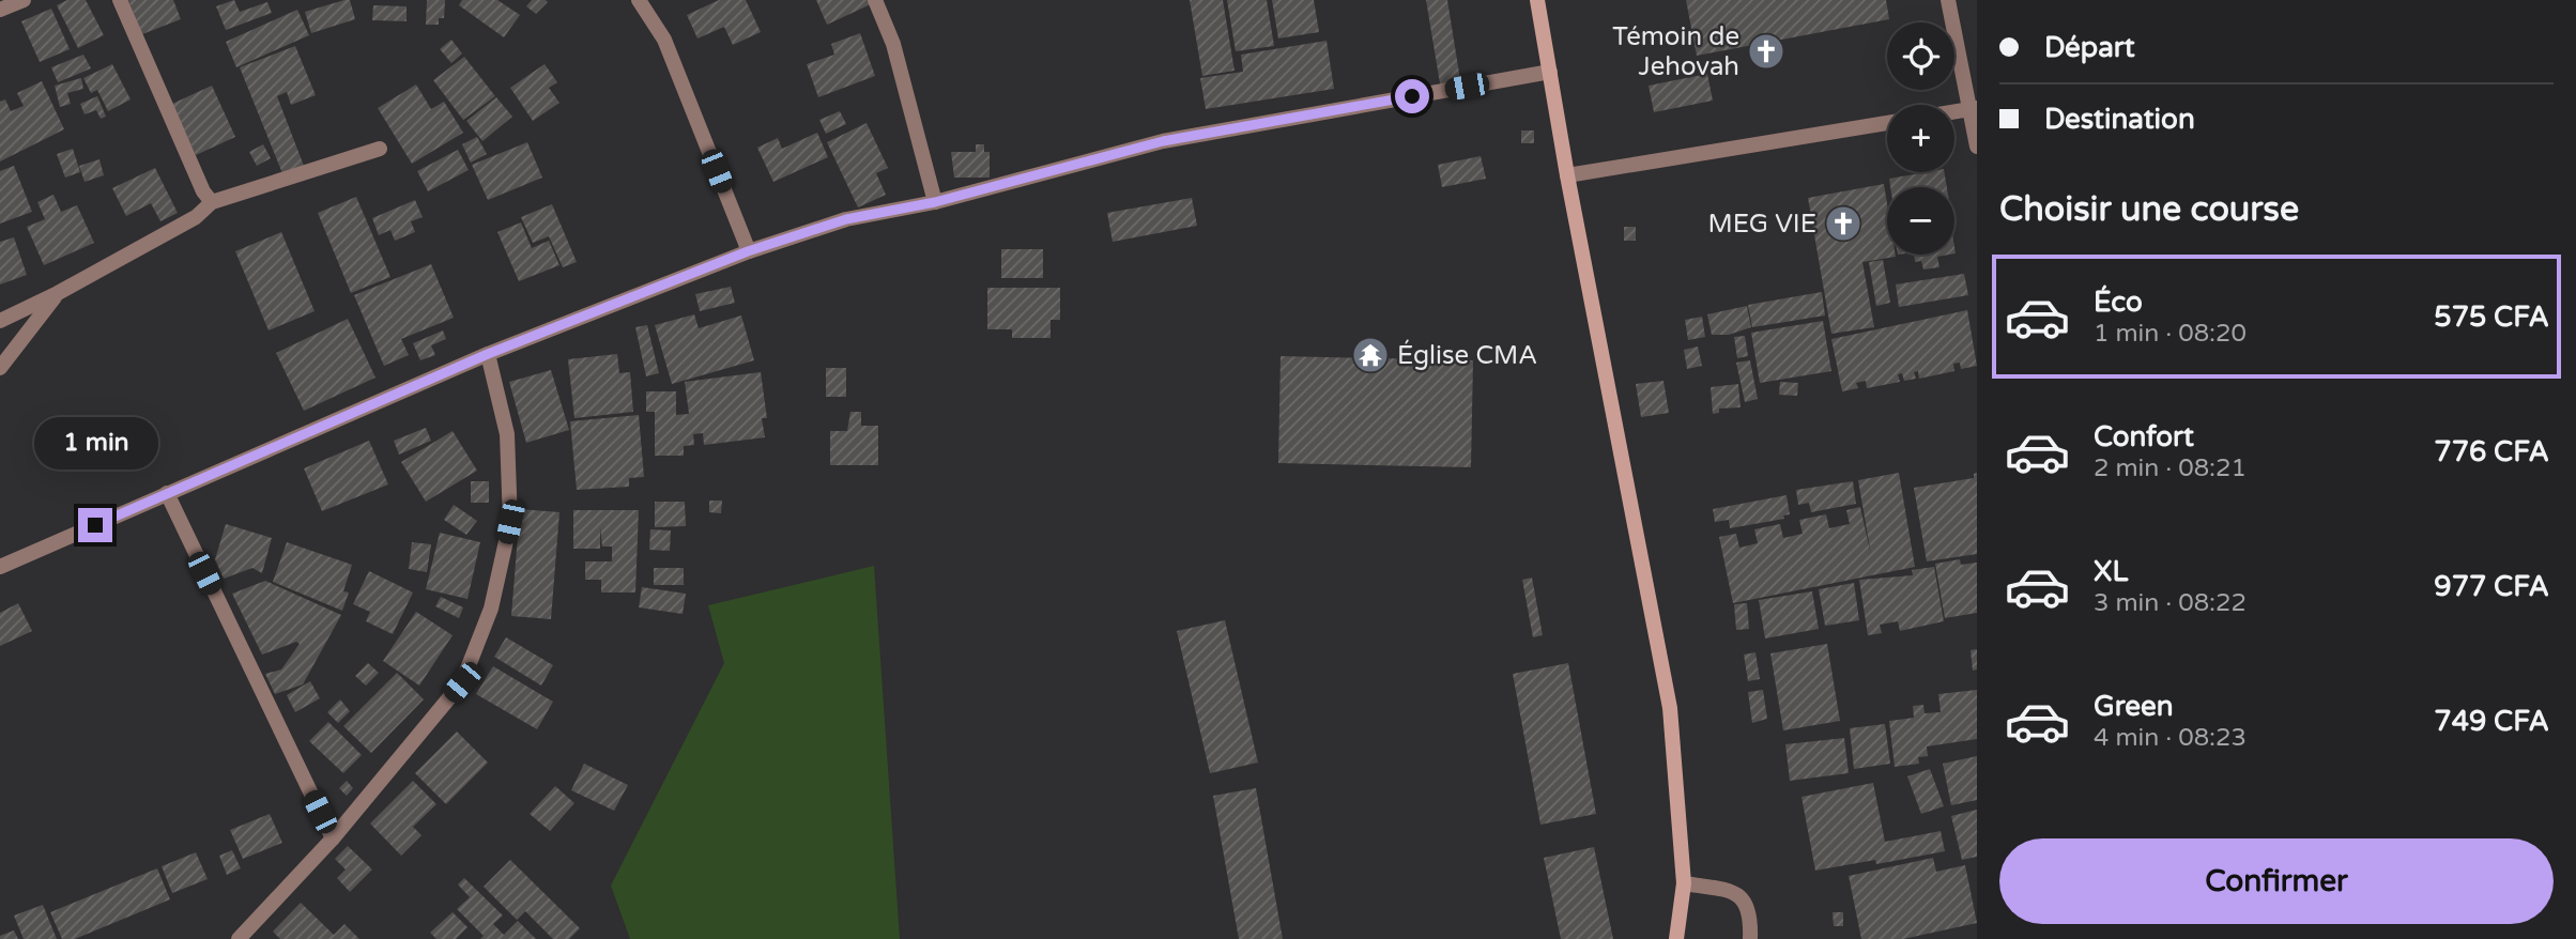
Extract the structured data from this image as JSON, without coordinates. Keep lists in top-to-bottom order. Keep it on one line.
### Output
{"places":{"church":["Témoin de Jehovah","MEG VIE"],"temple":["Église CMA"]},"page":{"banner":["Départ","Destination"],"map_buttons":["+","−"],"heading":"Choisir une course","list":[{"name":"Éco","note":"1 min · 08:20","value":"575 CFA"},{"name":"Confort","note":"2 min · 08:21","value":"776 CFA"},{"name":"XL","note":"3 min · 08:22","value":"977 CFA"},{"name":"Green","note":"4 min · 08:23","value":"749 CFA"}],"bubble":"1 min","buttons":"Confirmer"}}
